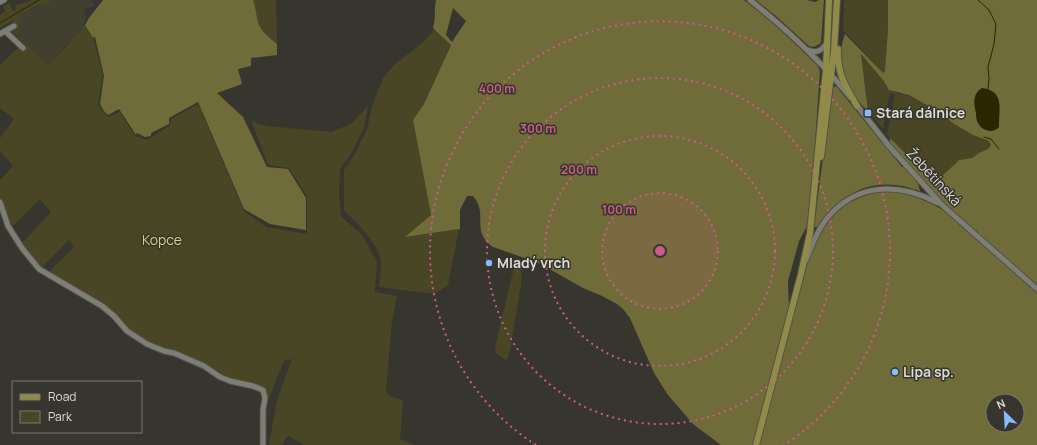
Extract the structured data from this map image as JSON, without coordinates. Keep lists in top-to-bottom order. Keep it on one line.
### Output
{"streets":{"street":["Žebětínská"]},"parks":["Kopce"],"places":{"transit":["Stará dálnice"],"other":["Mladý vrch","Lipa sp."]},"legend":["Road","Park"],"north":"top left","rings":["400 m","300 m","200 m","100 m"]}
